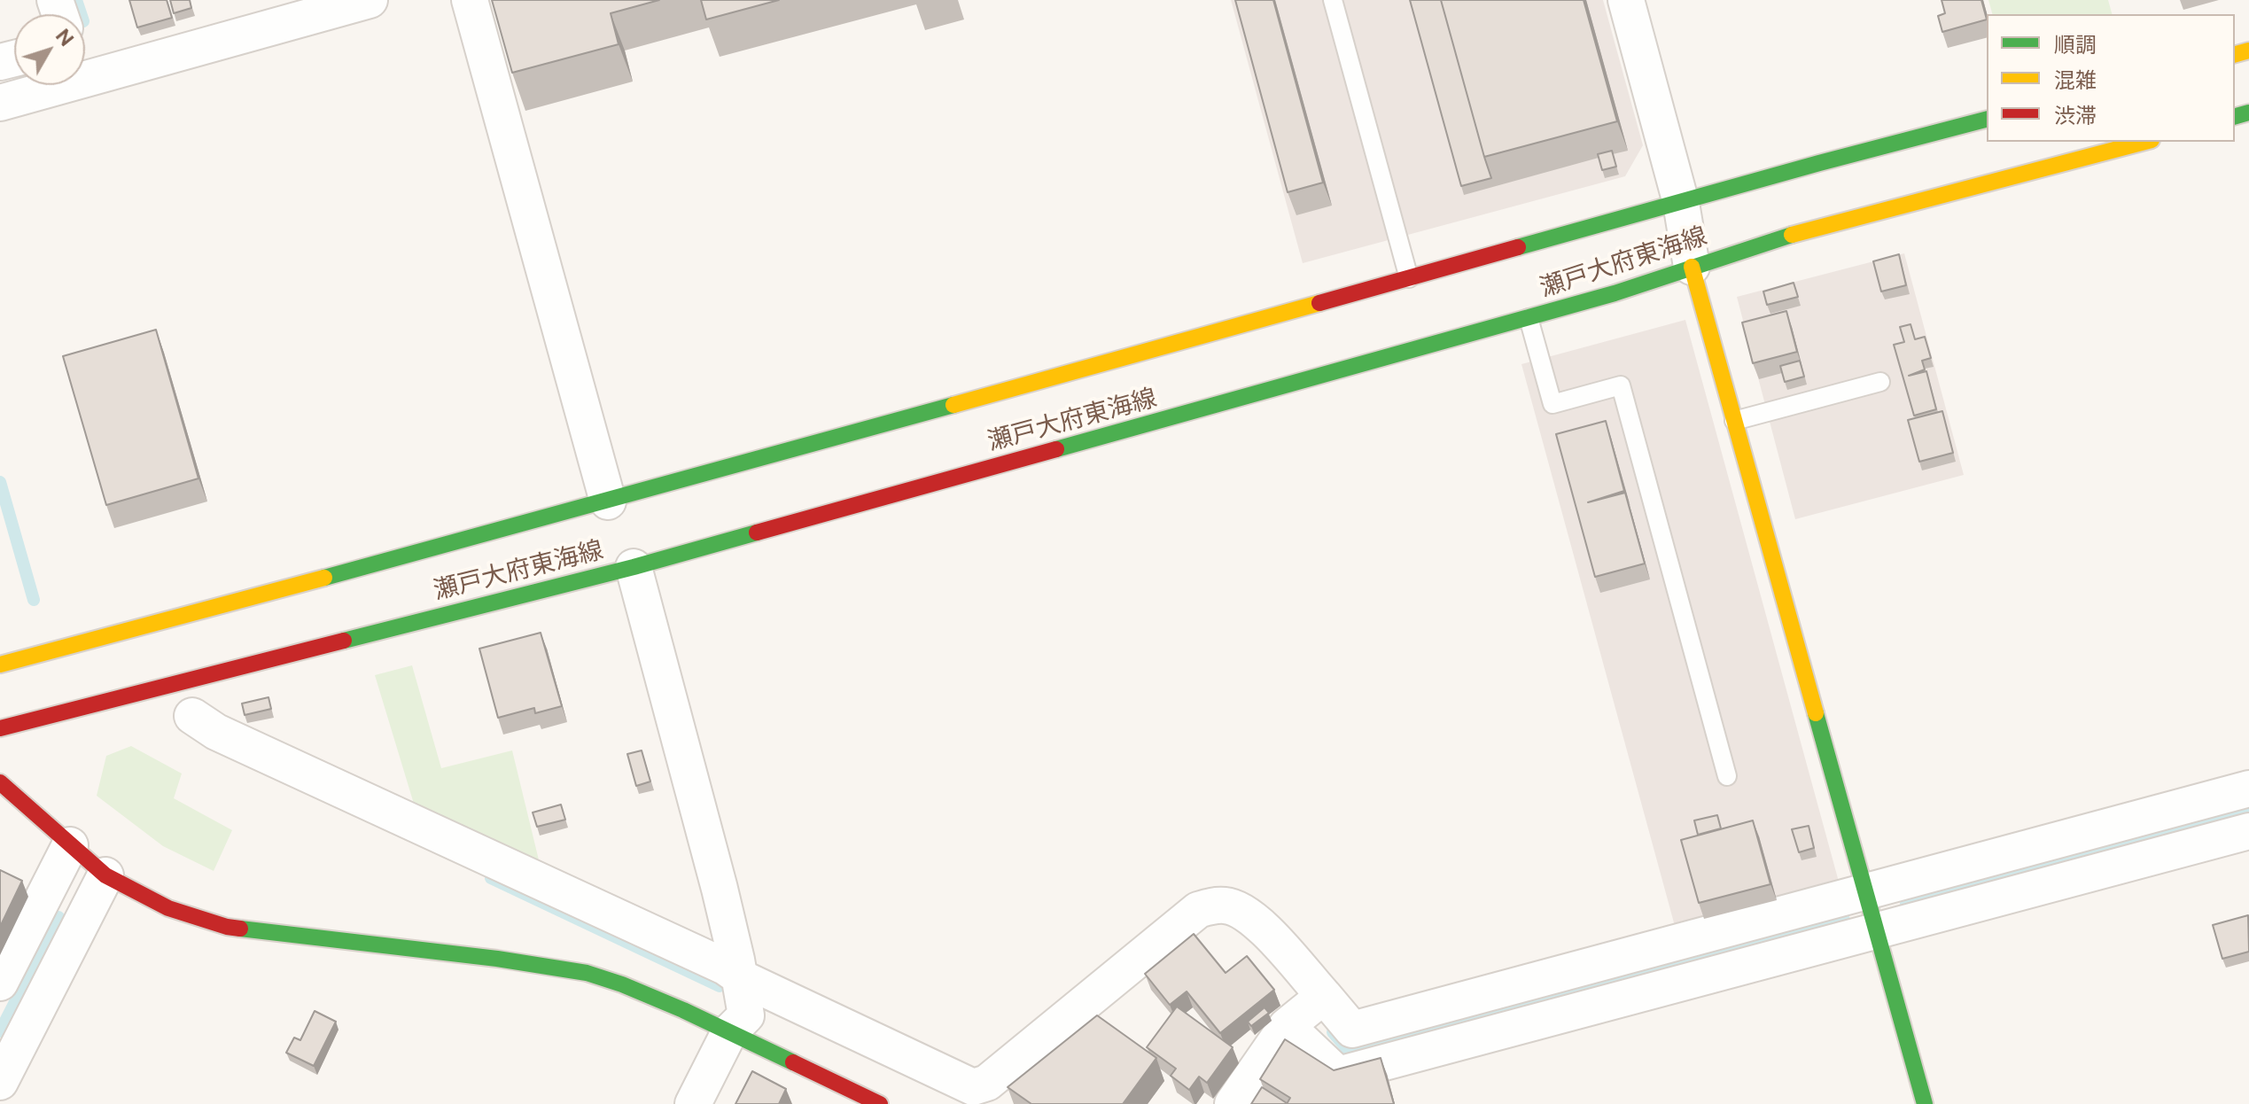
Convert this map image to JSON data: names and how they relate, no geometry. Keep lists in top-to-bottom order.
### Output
{
  "streets": {
    "main road": ["瀬戸大府東海線"]
  },
  "legend": ["順調", "混雑", "渋滞"],
  "north": "top right"
}
